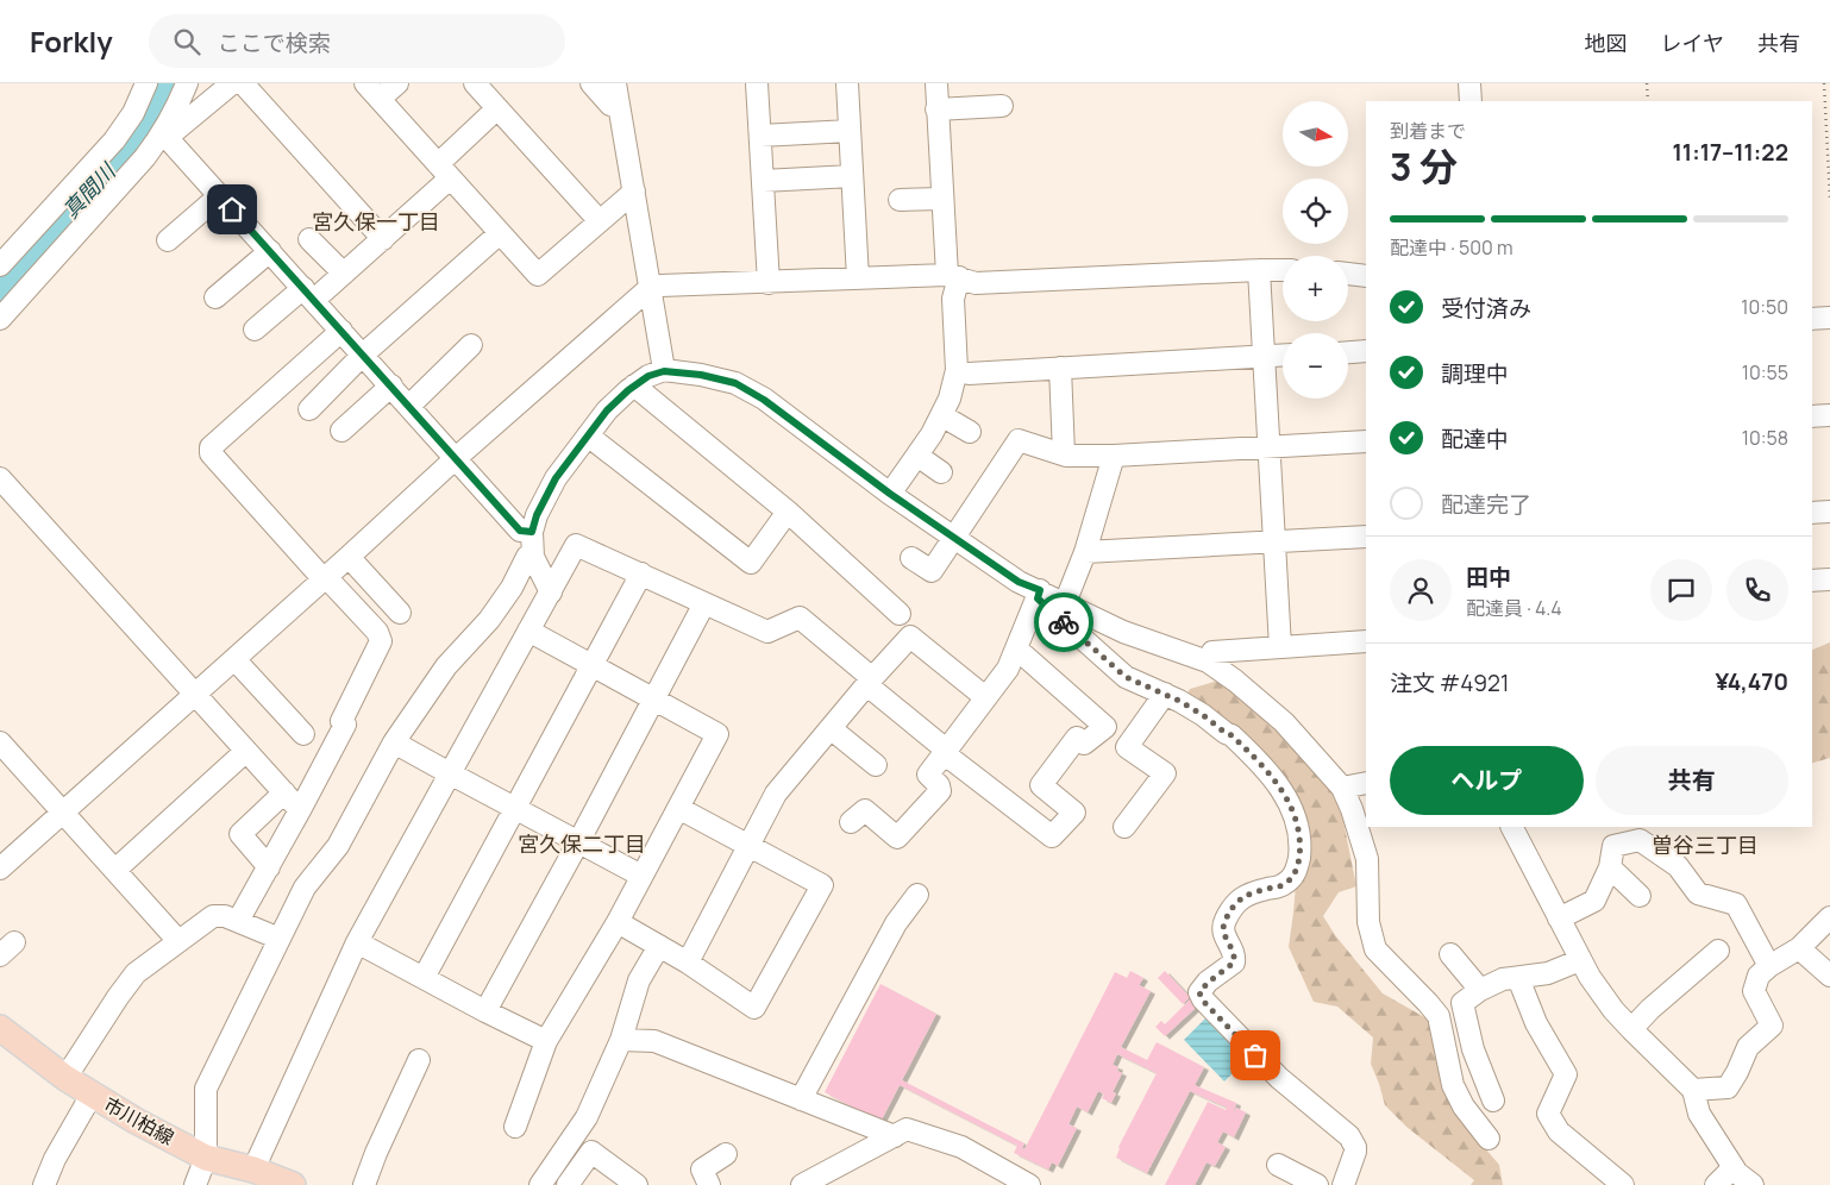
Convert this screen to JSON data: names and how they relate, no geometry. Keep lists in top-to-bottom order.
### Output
{
  "streets": {
    "main road": ["市川柏線"]
  },
  "districts": ["宮久保一丁目", "宮久保二丁目", "曽谷三丁目"],
  "water": ["真間川"],
  "north": "right",
  "page": {
    "header": "Forkly",
    "search": "ここで検索",
    "nav": ["地図", "レイヤ", "共有"],
    "map_buttons": ["+", "−"],
    "heading": ["3 分", "到着まで", "11:17–11:22"],
    "panel": [
      "田中",
      "配達員 · 4.4",
      "注文 #4921",
      "¥4,470"
    ],
    "bar": "配達中 · 500 m",
    "list": [
      ["受付済み", "10:50"],
      ["調理中", "10:55"],
      ["配達中", "10:58"],
      "配達完了"
    ],
    "buttons": ["ヘルプ", "共有"]
  }
}
